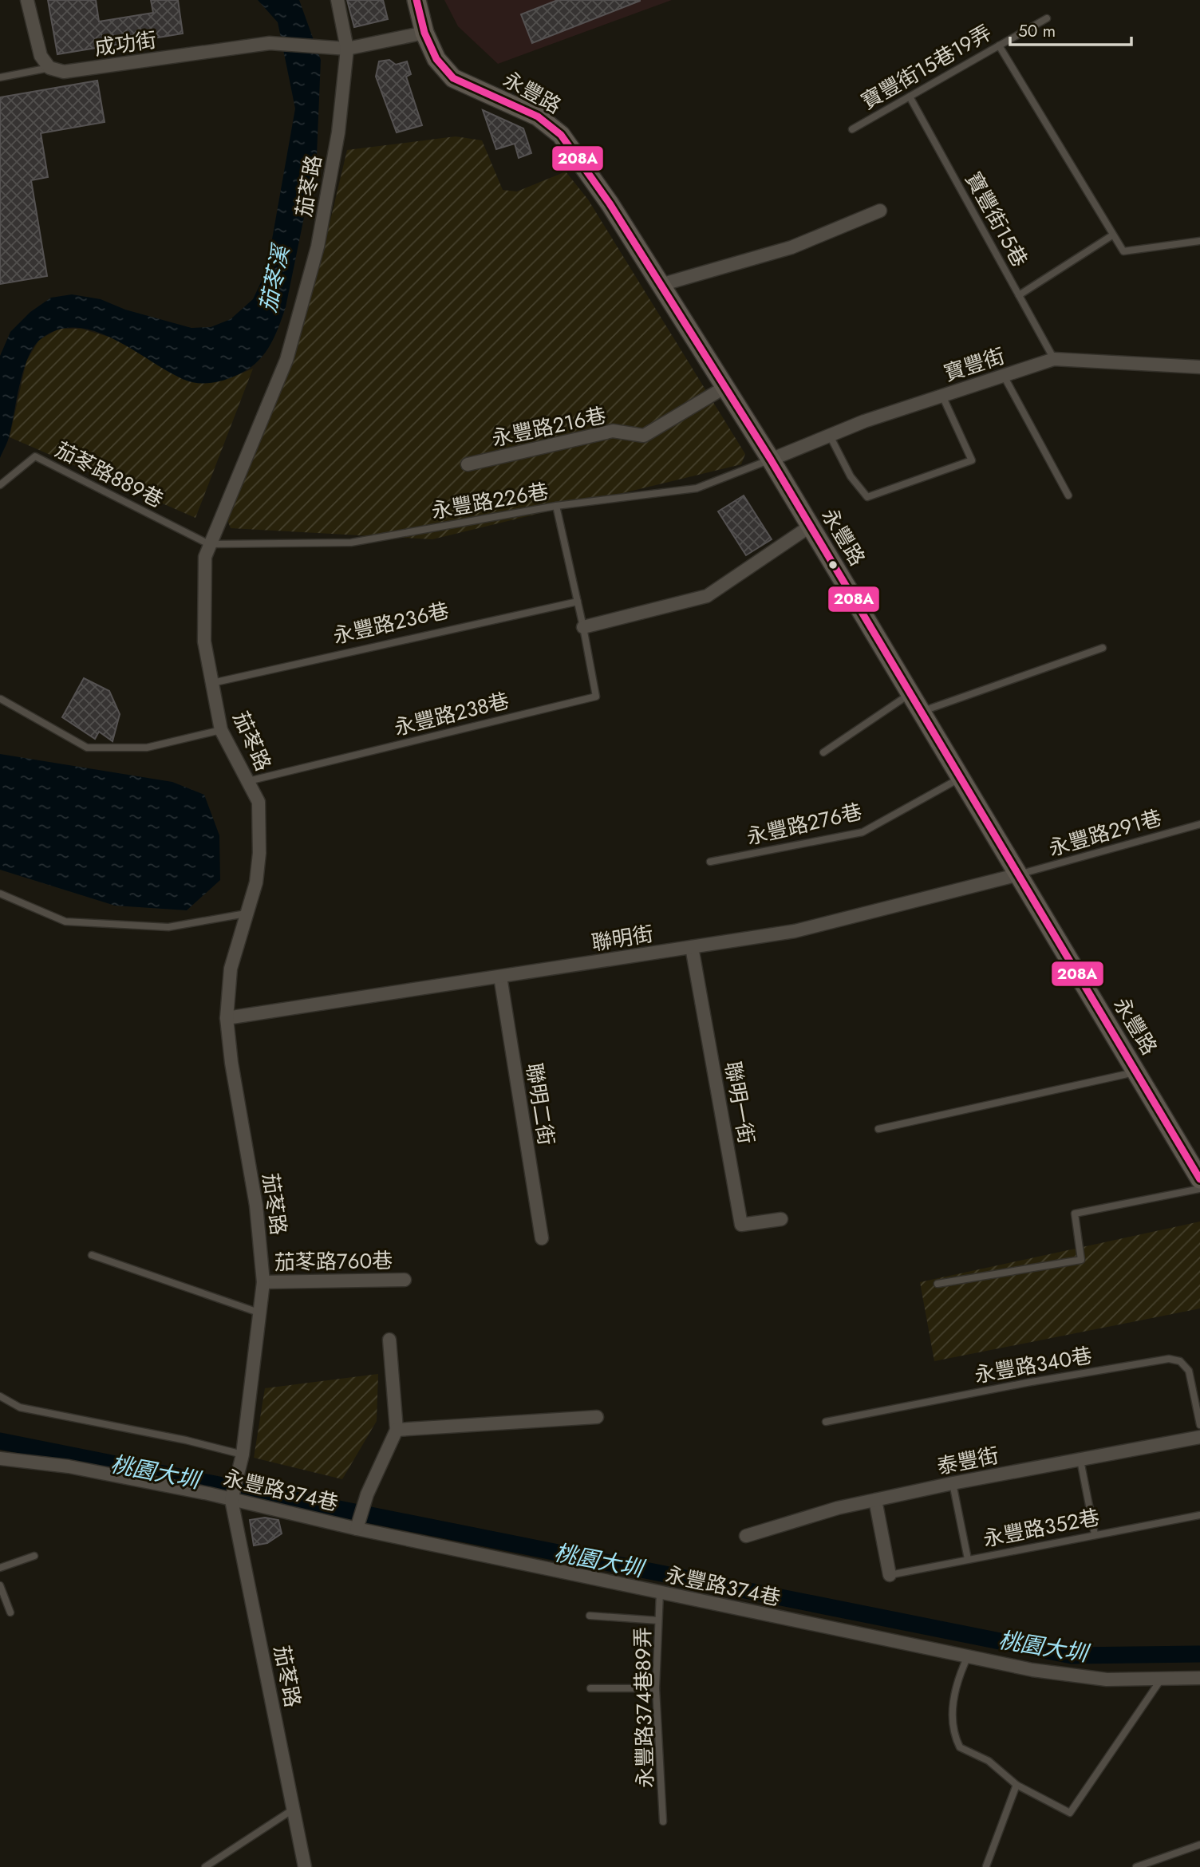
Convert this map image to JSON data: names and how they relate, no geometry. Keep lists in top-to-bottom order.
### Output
{
  "streets": {
    "street": [
      "成功街",
      "永豐路",
      "茄苳路",
      "寶豐街",
      "永豐路216巷",
      "聯明街",
      "聯明一街",
      "聯明二街",
      "茄苳路760巷",
      "泰豐街",
      "永豐路374巷"
    ],
    "lane": [
      "寶豐街15巷19弄",
      "寶豐街15巷",
      "茄苳路889巷",
      "永豐路226巷",
      "永豐路236巷",
      "永豐路238巷",
      "永豐路276巷",
      "永豐路291巷",
      "永豐路340巷",
      "永豐路352巷",
      "永豐路374巷89弄"
    ]
  },
  "crossings": [
    ["成功街", "茄苳路"],
    ["寶豐街15巷19弄", "寶豐街15巷"],
    ["永豐路", "寶豐街"],
    ["永豐路", "永豐路216巷"],
    ["永豐路", "永豐路226巷"],
    ["永豐路", "永豐路276巷"],
    ["永豐路", "永豐路291巷"],
    ["永豐路", "聯明街"],
    ["茄苳路", "茄苳路889巷"],
    ["茄苳路", "永豐路226巷"],
    ["茄苳路", "永豐路236巷"],
    ["茄苳路", "永豐路238巷"],
    ["茄苳路", "聯明街"],
    ["茄苳路", "茄苳路760巷"],
    ["茄苳路", "永豐路374巷"],
    ["寶豐街15巷", "寶豐街"],
    ["寶豐街", "永豐路226巷"],
    ["茄苳路889巷", "永豐路226巷"],
    ["永豐路291巷", "聯明街"],
    ["聯明街", "聯明一街"],
    ["聯明街", "聯明二街"],
    ["永豐路374巷", "永豐路374巷89弄"]
  ],
  "water": ["茄苳溪", "桃園大圳"],
  "lines": ["transit line 208A"],
  "scale_bar": "50 m"
}
